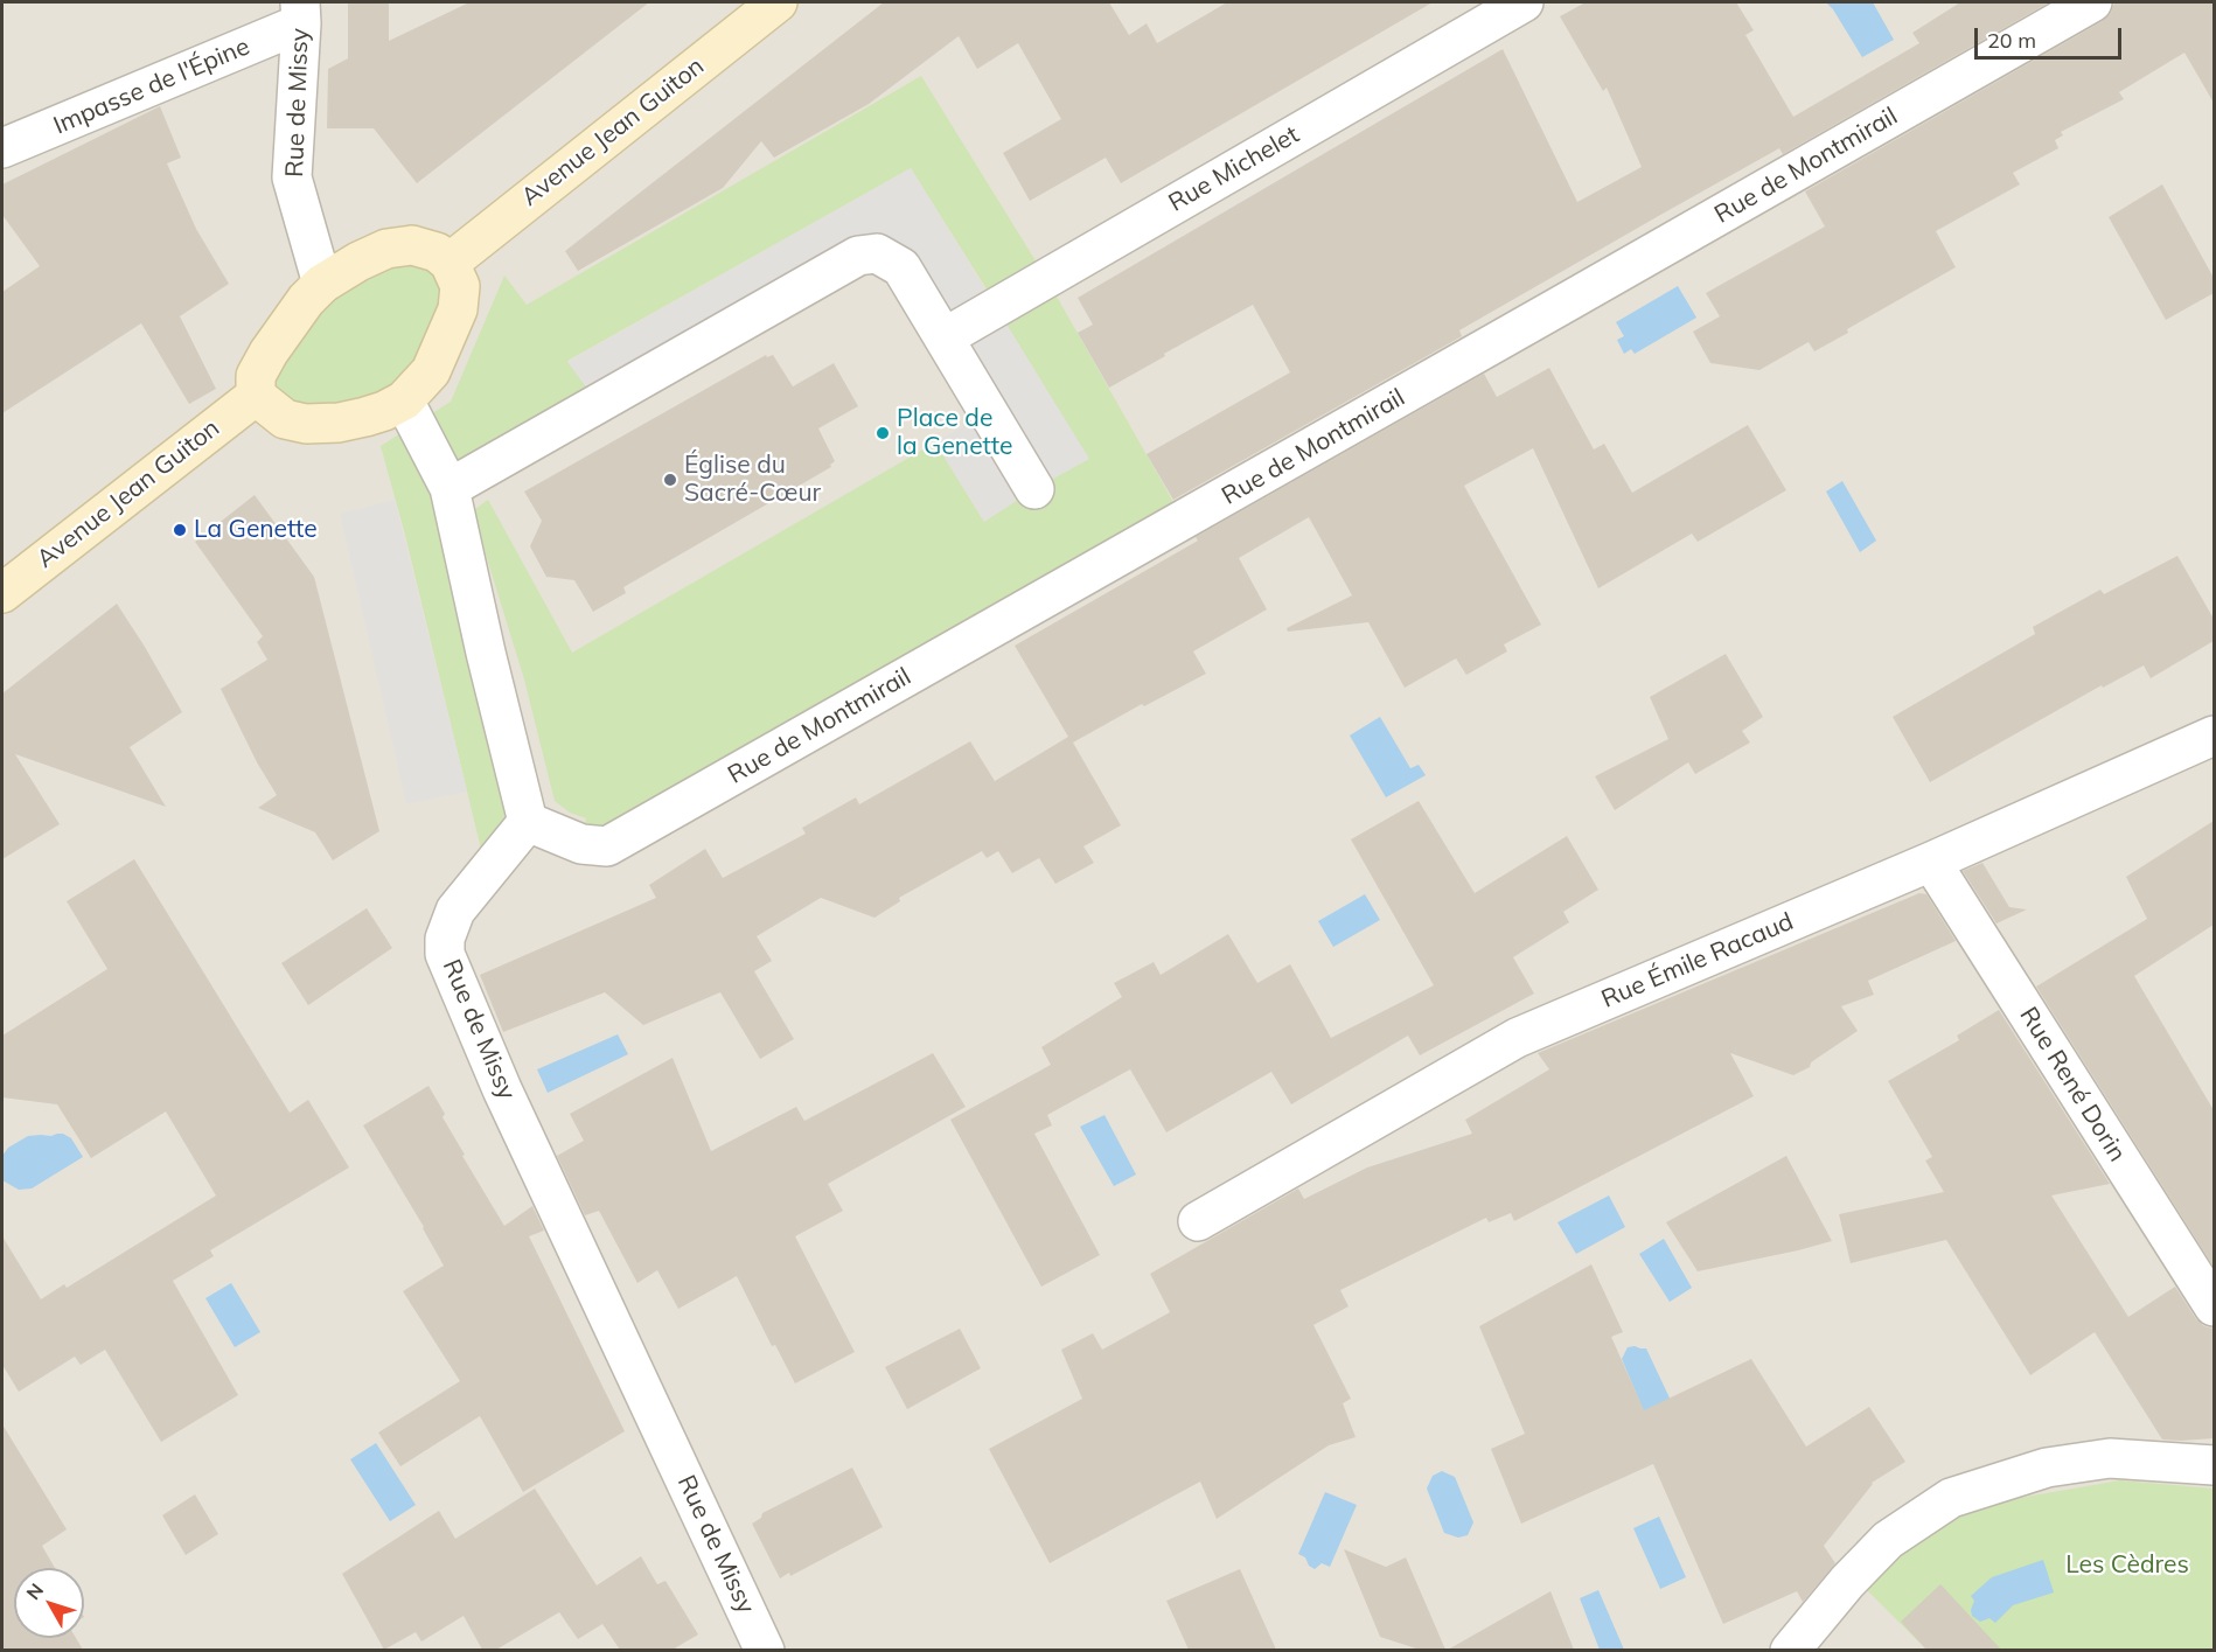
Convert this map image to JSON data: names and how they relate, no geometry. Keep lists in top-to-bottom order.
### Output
{
  "streets": {
    "main road": ["Avenue Jean Guiton"],
    "street": [
      "Impasse de l'Épine",
      "Rue de Missy",
      "Rue de Montmirail",
      "Rue Michelet",
      "Rue Émile Racaud",
      "Rue René Dorin"
    ]
  },
  "crossings": [
    ["Impasse de l'Épine", "Rue de Missy"],
    ["Rue de Missy", "Avenue Jean Guiton"],
    ["Rue de Missy", "Rue de Montmirail"],
    ["Rue Émile Racaud", "Rue René Dorin"]
  ],
  "parks": ["Les Cèdres"],
  "places": ["Place de la Genette", "Église du Sacré-Cœur", "La Genette"],
  "scale_bar": "20 m",
  "north": "top left"
}
